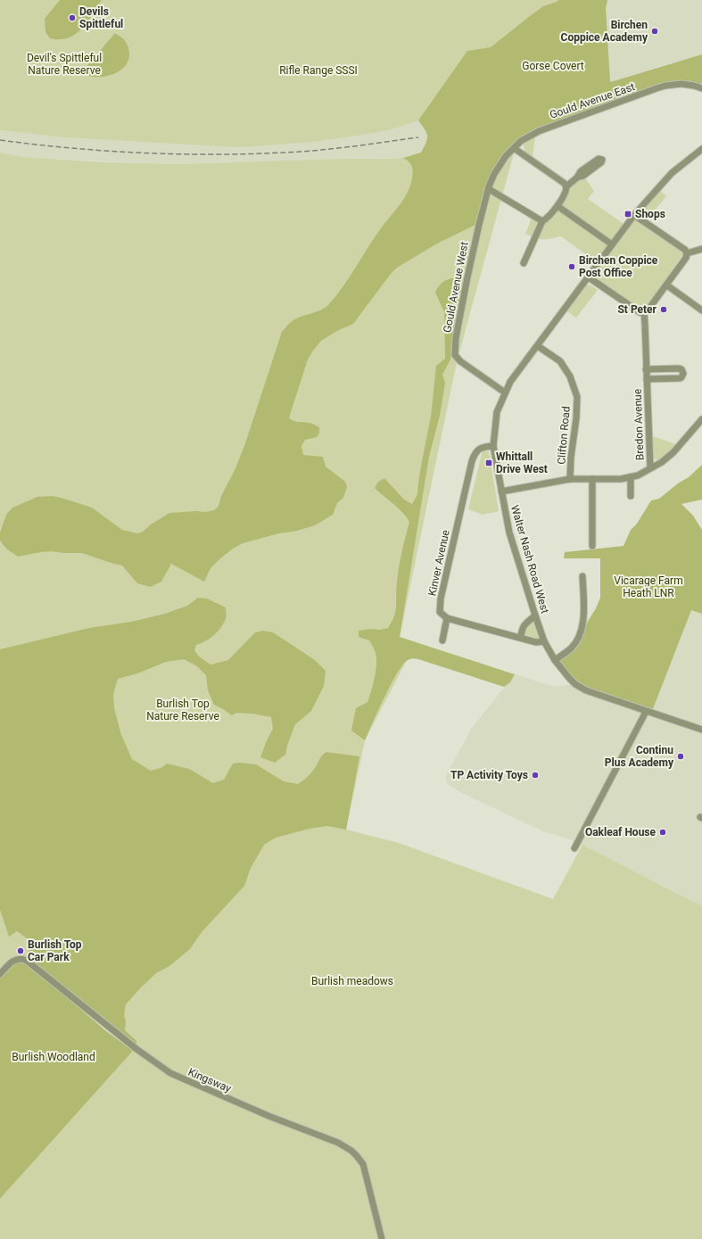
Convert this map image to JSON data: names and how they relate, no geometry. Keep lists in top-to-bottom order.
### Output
{
  "streets": {
    "street": [
      "Gould Avenue East",
      "Gould Avenue West",
      "Bredon Avenue",
      "Clifton Road",
      "Walter Nash Road West",
      "Kinver Avenue",
      "Kingsway"
    ]
  },
  "crossings": [
    ["Gould Avenue East", "Gould Avenue West"],
    ["Gould Avenue West", "Walter Nash Road West"],
    ["Clifton Road", "Walter Nash Road West"],
    ["Walter Nash Road West", "Kinver Avenue"]
  ],
  "parks": [
    "Devil's Spittleful Nature Reserve",
    "Gorse Covert",
    "Rifle Range SSSI",
    "Vicarage Farm Heath LNR",
    "Burlish Top Nature Reserve",
    "Burlish meadows",
    "Burlish Woodland"
  ],
  "places": {
    "other": [
      "Devils Spittleful",
      "Birchen Coppice Academy",
      "Birchen Coppice Post Office",
      "St Peter",
      "Continu Plus Academy",
      "TP Activity Toys",
      "Oakleaf House",
      "Burlish Top Car Park"
    ],
    "transit": ["Shops", "Whittall Drive West"]
  }
}
